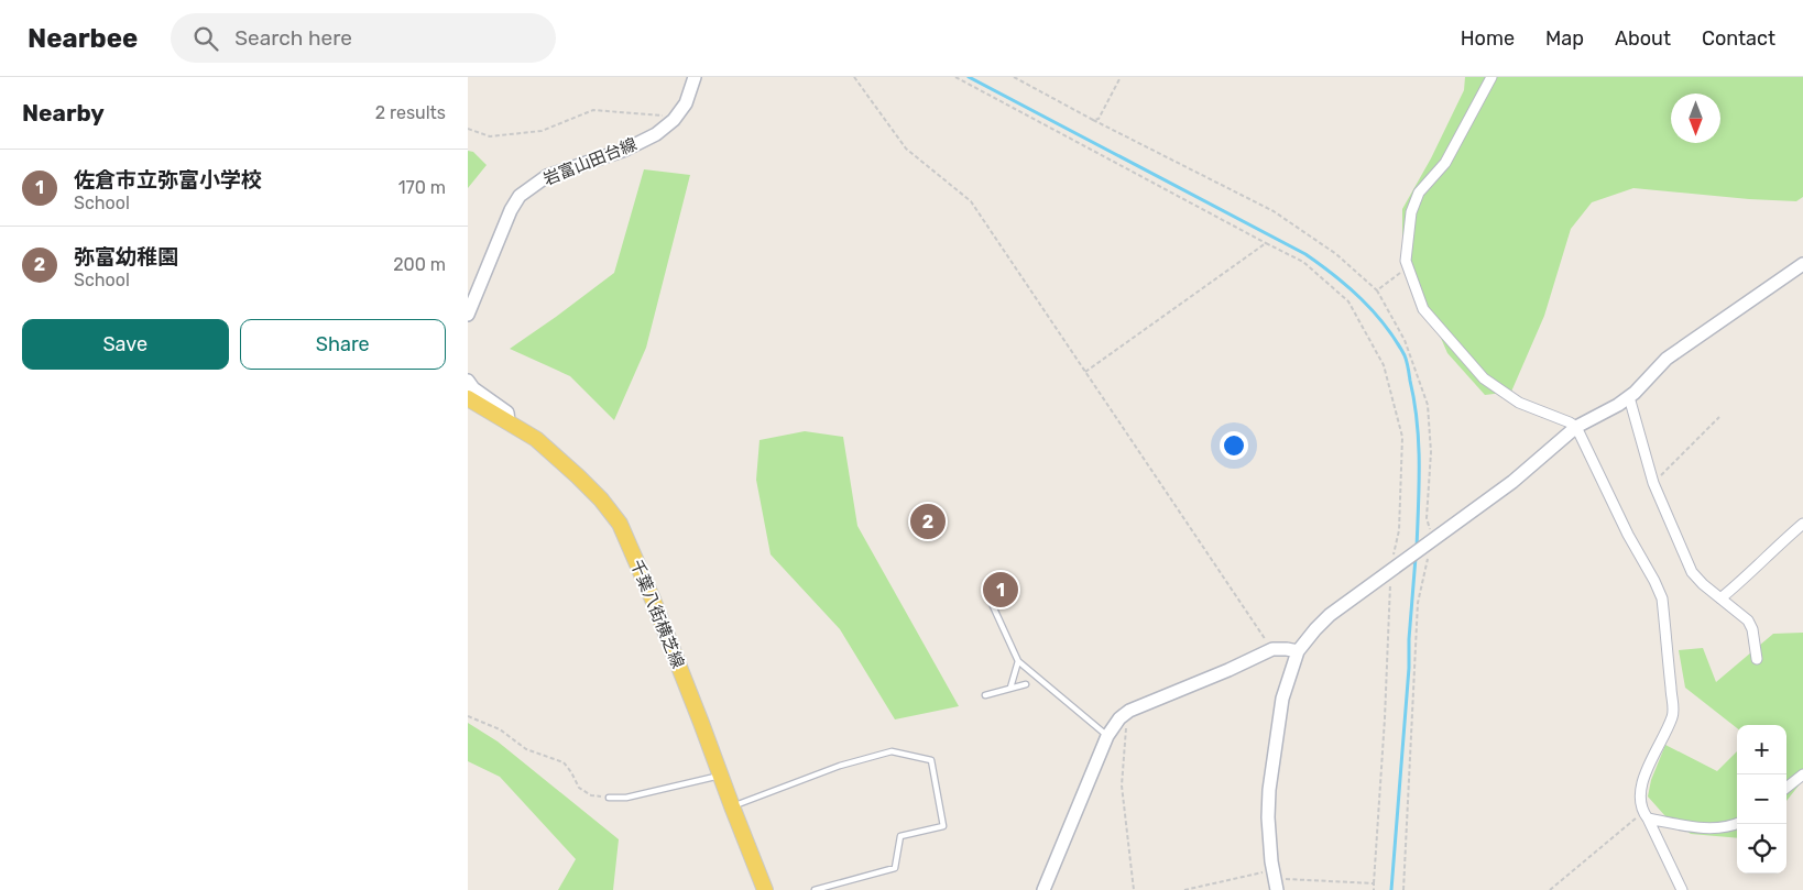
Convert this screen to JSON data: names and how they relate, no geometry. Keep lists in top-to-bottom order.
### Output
{
  "streets": {
    "main road": ["千葉八街横芝線"],
    "street": ["岩富山田台線"]
  },
  "north": "bottom",
  "page": {
    "header": "Nearbee",
    "search": "Search here",
    "nav": [
      "Home",
      "Map",
      "About",
      "Contact"
    ],
    "heading": ["Nearby", "2 results"],
    "list": [
      {
        "mark": "1",
        "name": "佐倉市立弥富小学校",
        "note": "School",
        "value": "170 m"
      },
      {
        "mark": "2",
        "name": "弥富幼稚園",
        "note": "School",
        "value": "200 m"
      }
    ],
    "buttons": ["Save", "Share"],
    "pins": ["2", "1"],
    "map_buttons": ["+", "−"]
  }
}
